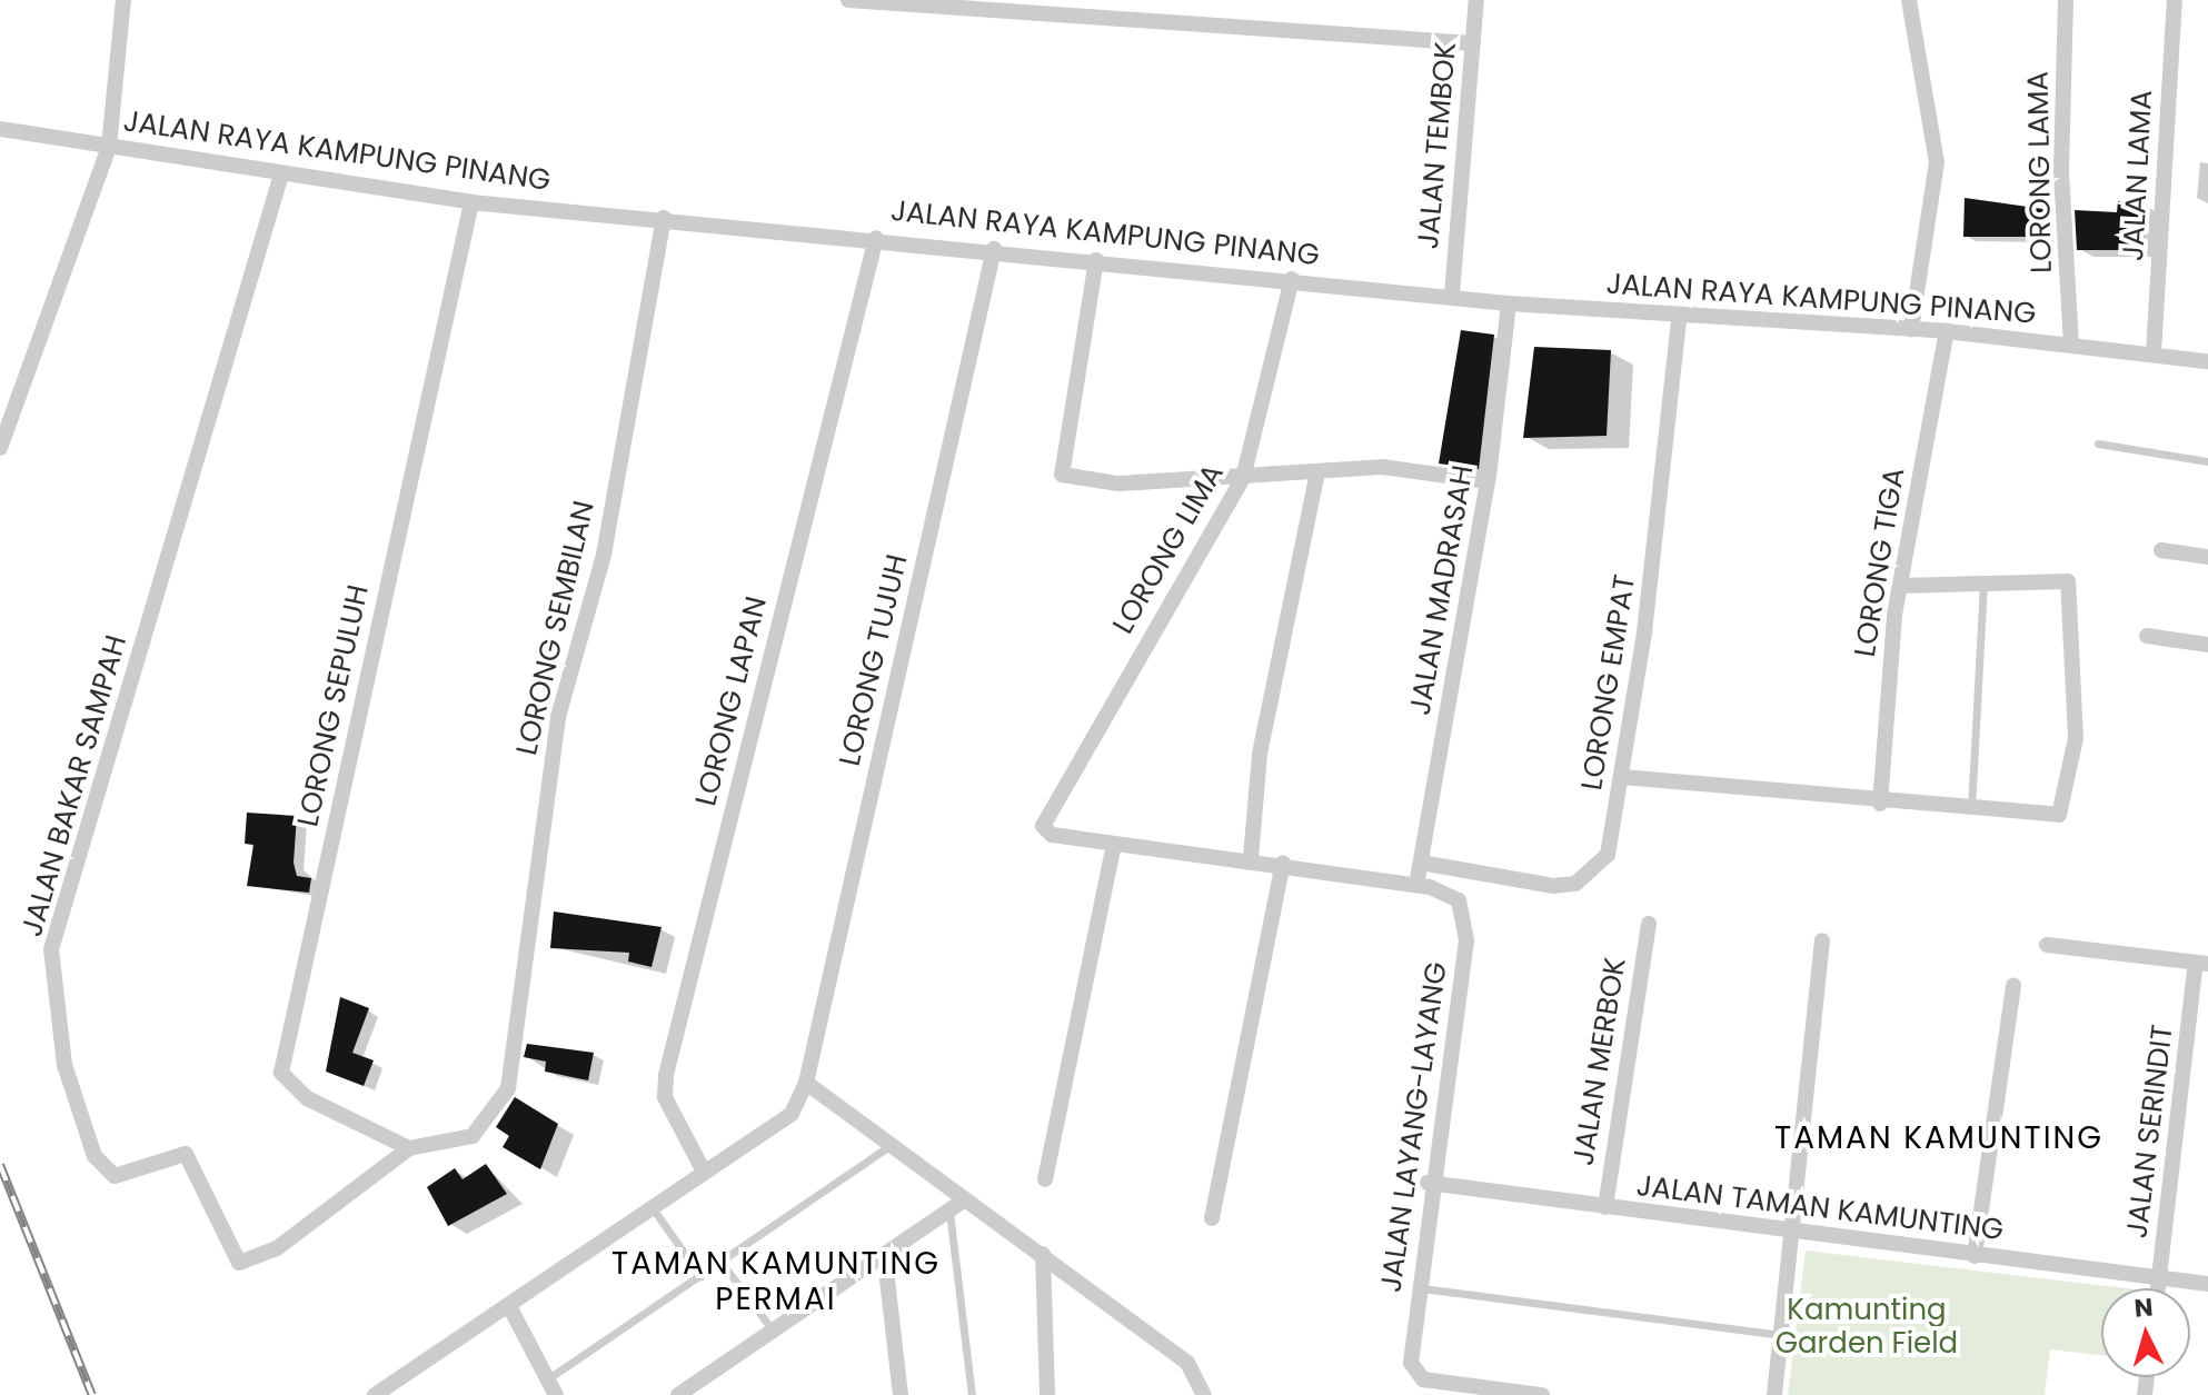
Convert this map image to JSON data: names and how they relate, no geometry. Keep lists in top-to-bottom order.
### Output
{
  "streets": {
    "street": [
      "JALAN TEMBOK",
      "JALAN RAYA KAMPUNG PINANG",
      "LORONG LAMA",
      "JALAN LAMA",
      "LORONG LIMA",
      "LORONG TIGA",
      "JALAN MADRASAH",
      "LORONG SEMBILAN",
      "LORONG TUJUH",
      "LORONG EMPAT",
      "LORONG LAPAN",
      "LORONG SEPULUH",
      "JALAN BAKAR SAMPAH",
      "JALAN MERBOK",
      "JALAN LAYANG-LAYANG",
      "JALAN SERINDIT",
      "JALAN TAMAN KAMUNTING"
    ]
  },
  "crossings": [
    ["JALAN TEMBOK", "JALAN RAYA KAMPUNG PINANG"],
    ["JALAN RAYA KAMPUNG PINANG", "LORONG LAMA"],
    ["JALAN RAYA KAMPUNG PINANG", "JALAN LAMA"],
    ["JALAN RAYA KAMPUNG PINANG", "LORONG LIMA"],
    ["JALAN RAYA KAMPUNG PINANG", "LORONG TIGA"],
    ["JALAN RAYA KAMPUNG PINANG", "JALAN MADRASAH"],
    ["JALAN RAYA KAMPUNG PINANG", "LORONG SEMBILAN"],
    ["JALAN RAYA KAMPUNG PINANG", "LORONG TUJUH"],
    ["JALAN RAYA KAMPUNG PINANG", "LORONG EMPAT"],
    ["JALAN RAYA KAMPUNG PINANG", "LORONG LAPAN"],
    ["JALAN RAYA KAMPUNG PINANG", "LORONG SEPULUH"],
    ["JALAN RAYA KAMPUNG PINANG", "JALAN BAKAR SAMPAH"],
    ["JALAN MADRASAH", "LORONG EMPAT"],
    ["JALAN MADRASAH", "JALAN LAYANG-LAYANG"],
    ["LORONG SEMBILAN", "LORONG SEPULUH"],
    ["LORONG SEMBILAN", "JALAN BAKAR SAMPAH"],
    ["LORONG SEPULUH", "JALAN BAKAR SAMPAH"],
    ["JALAN MERBOK", "JALAN TAMAN KAMUNTING"],
    ["JALAN LAYANG-LAYANG", "JALAN TAMAN KAMUNTING"],
    ["JALAN SERINDIT", "JALAN TAMAN KAMUNTING"]
  ],
  "districts": ["TAMAN KAMUNTING", "TAMAN KAMUNTING PERMAI"],
  "parks": ["Kamunting Garden Field"],
  "north": "top"
}
